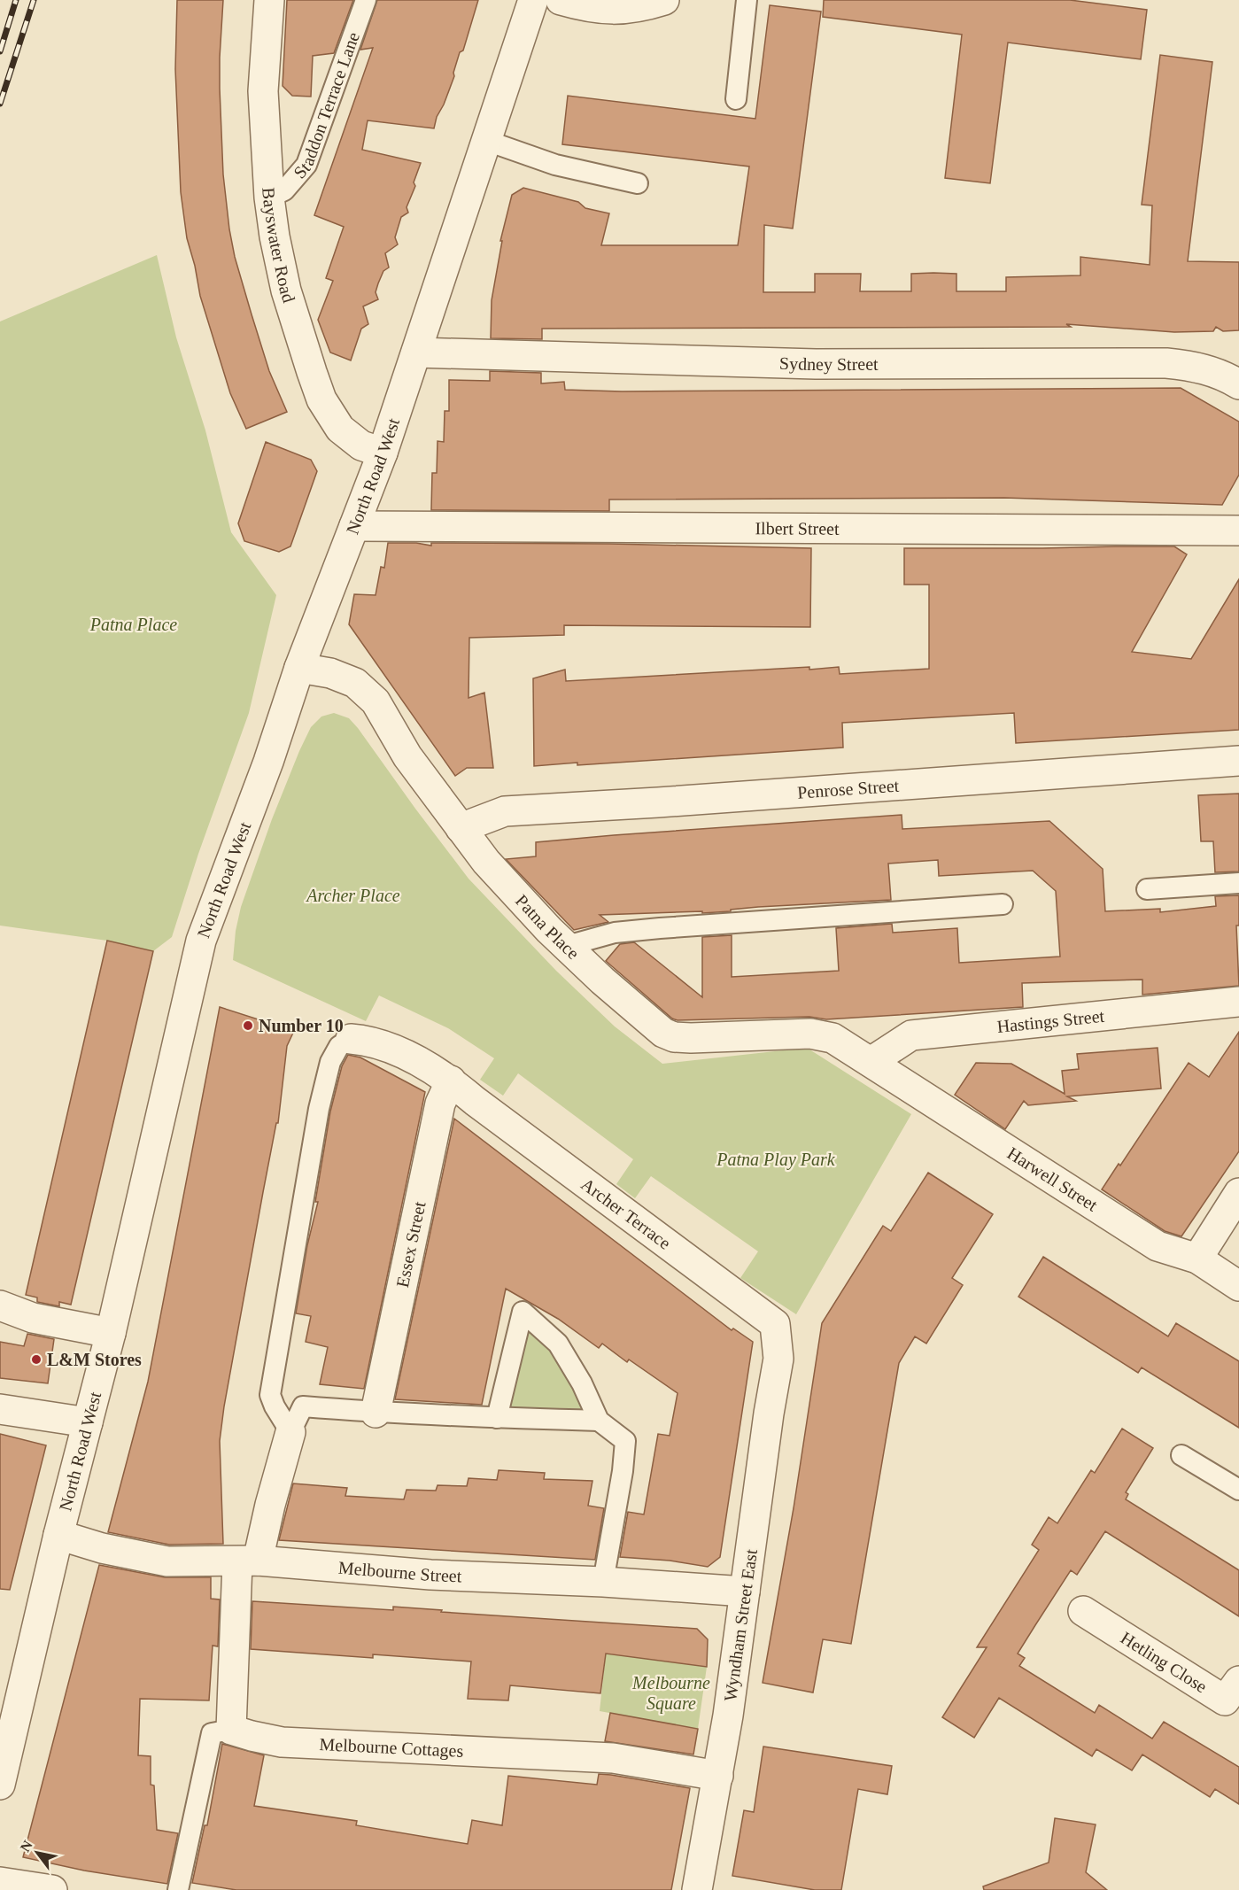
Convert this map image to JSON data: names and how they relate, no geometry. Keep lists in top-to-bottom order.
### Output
{
  "streets": {
    "street": [
      "Bayswater Road",
      "Sydney Street",
      "North Road West",
      "Ilbert Street",
      "Penrose Street",
      "Patna Place",
      "Hastings Street",
      "Harwell Street",
      "Archer Terrace",
      "Essex Street",
      "Melbourne Street",
      "Wyndham Street East",
      "Hetling Close",
      "Melbourne Cottages"
    ],
    "lane": ["Staddon Terrace Lane"]
  },
  "crossings": [
    ["Staddon Terrace Lane", "Bayswater Road"],
    ["Bayswater Road", "North Road West"],
    ["Sydney Street", "North Road West"],
    ["North Road West", "Ilbert Street"],
    ["North Road West", "Patna Place"],
    ["North Road West", "Melbourne Street"],
    ["Penrose Street", "Patna Place"],
    ["Patna Place", "Hastings Street"],
    ["Patna Place", "Harwell Street"],
    ["Hastings Street", "Harwell Street"],
    ["Archer Terrace", "Essex Street"],
    ["Archer Terrace", "Wyndham Street East"],
    ["Melbourne Street", "Wyndham Street East"],
    ["Wyndham Street East", "Melbourne Cottages"]
  ],
  "parks": [
    "Patna Place",
    "Archer Place",
    "Patna Play Park",
    "Melbourne Square"
  ],
  "places": ["Number 10", "L&M Stores"],
  "north": "top left"
}
